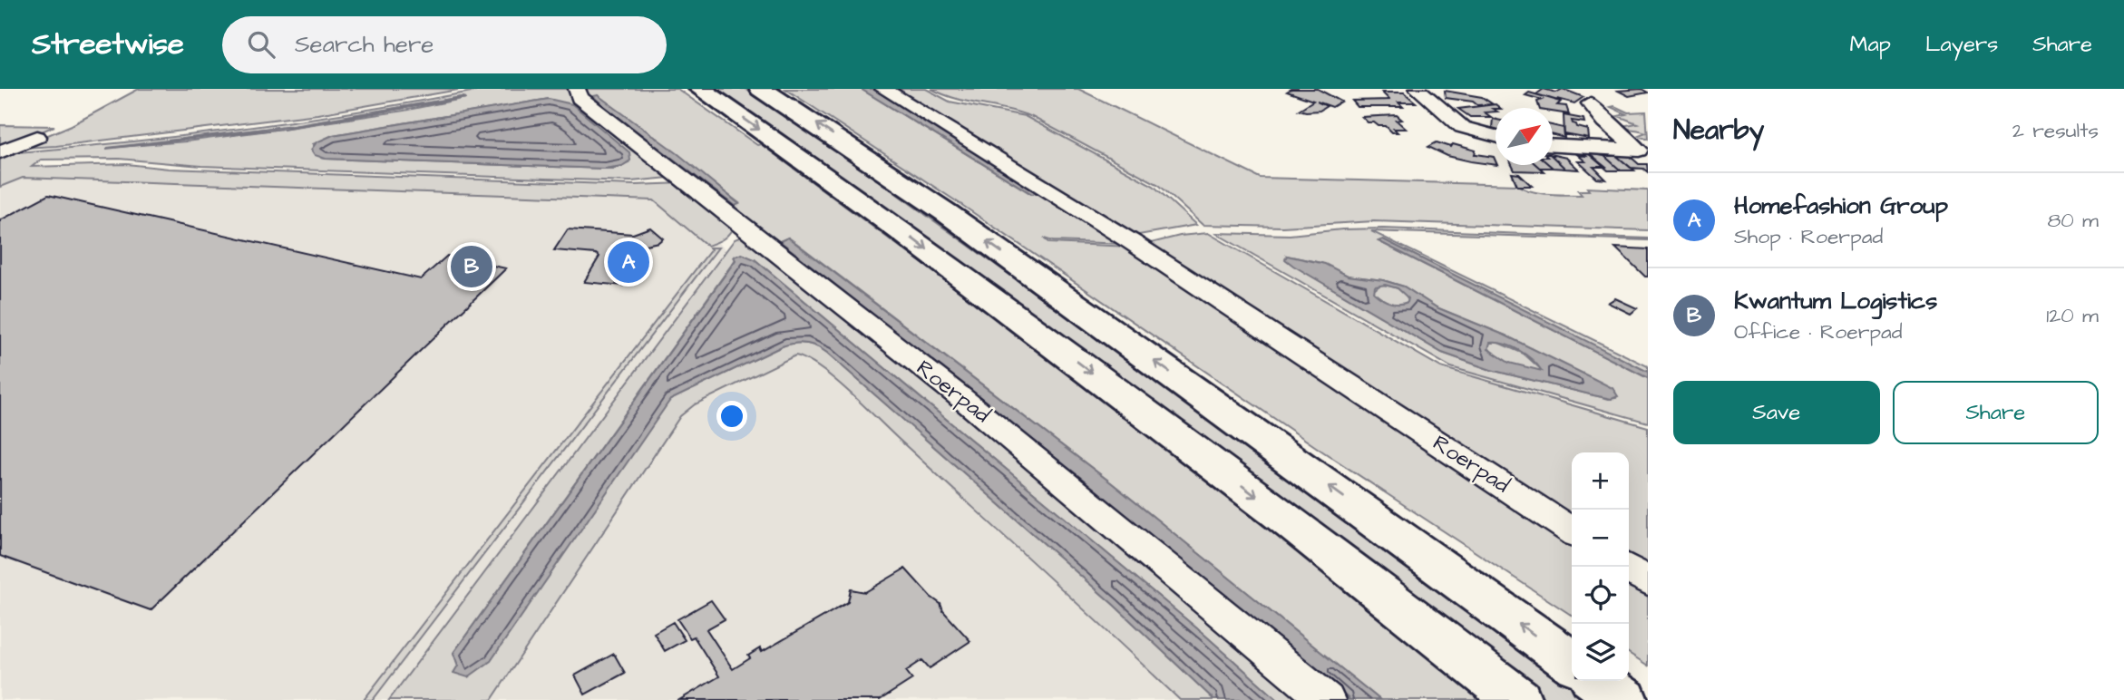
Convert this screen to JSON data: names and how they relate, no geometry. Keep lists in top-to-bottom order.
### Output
{
  "streets": {
    "street": ["Roerpad"]
  },
  "north": "top right",
  "page": {
    "header": "Streetwise",
    "search": "Search here",
    "nav": ["Map", "Layers", "Share"],
    "heading": ["Nearby", "2 results"],
    "list": [
      {
        "mark": "A",
        "name": "Homefashion Group",
        "note": "Shop · Roerpad",
        "value": "80 m"
      },
      {
        "mark": "B",
        "name": "Kwantum Logistics",
        "note": "Office · Roerpad",
        "value": "120 m"
      }
    ],
    "pins": ["A", "B"],
    "buttons": ["Save", "Share"],
    "map_buttons": ["+", "−"]
  }
}
